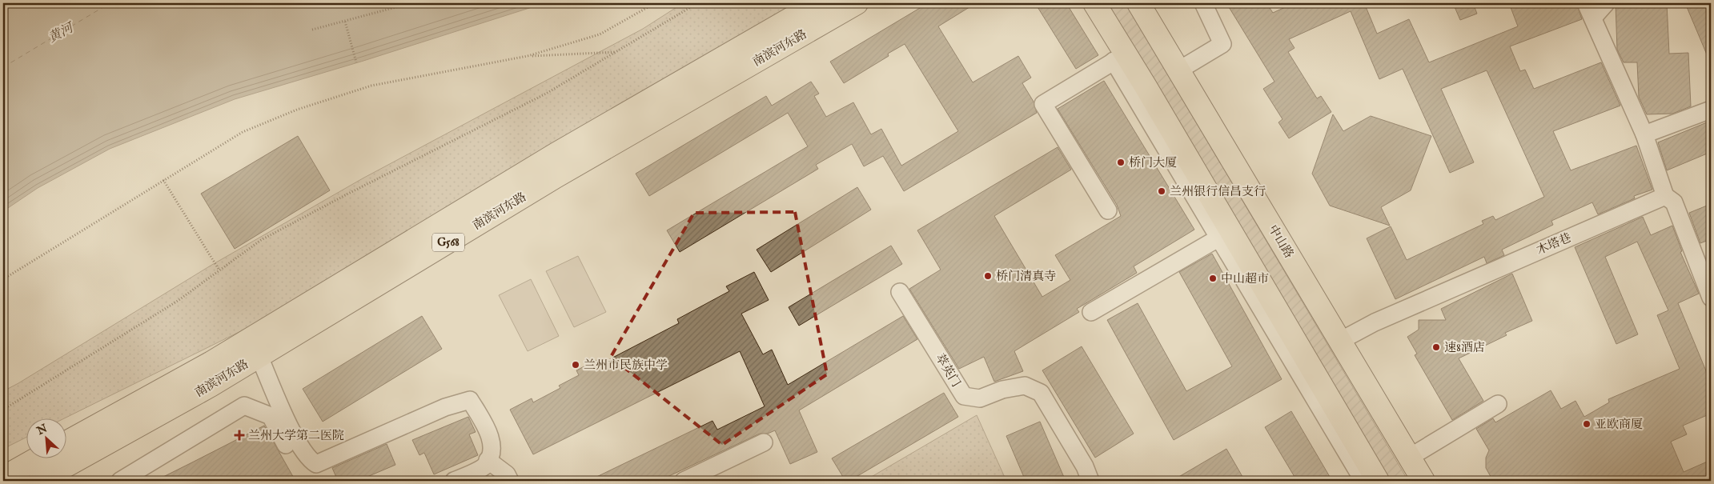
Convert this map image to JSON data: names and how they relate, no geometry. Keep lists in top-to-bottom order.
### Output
{
  "streets": {
    "main road": ["南滨河东路", "中山路", "G568"],
    "street": ["木塔巷", "萃英门"]
  },
  "crossings": [
    ["中山路", "木塔巷"]
  ],
  "water": ["黄河"],
  "places": {
    "other": [
      "桥门大厦",
      "兰州银行信昌支行",
      "桥门清真寺",
      "中山超市",
      "速8酒店",
      "兰州市民族中学",
      "亚欧商厦"
    ],
    "health": ["兰州大学第二医院"]
  },
  "north": "top left"
}
